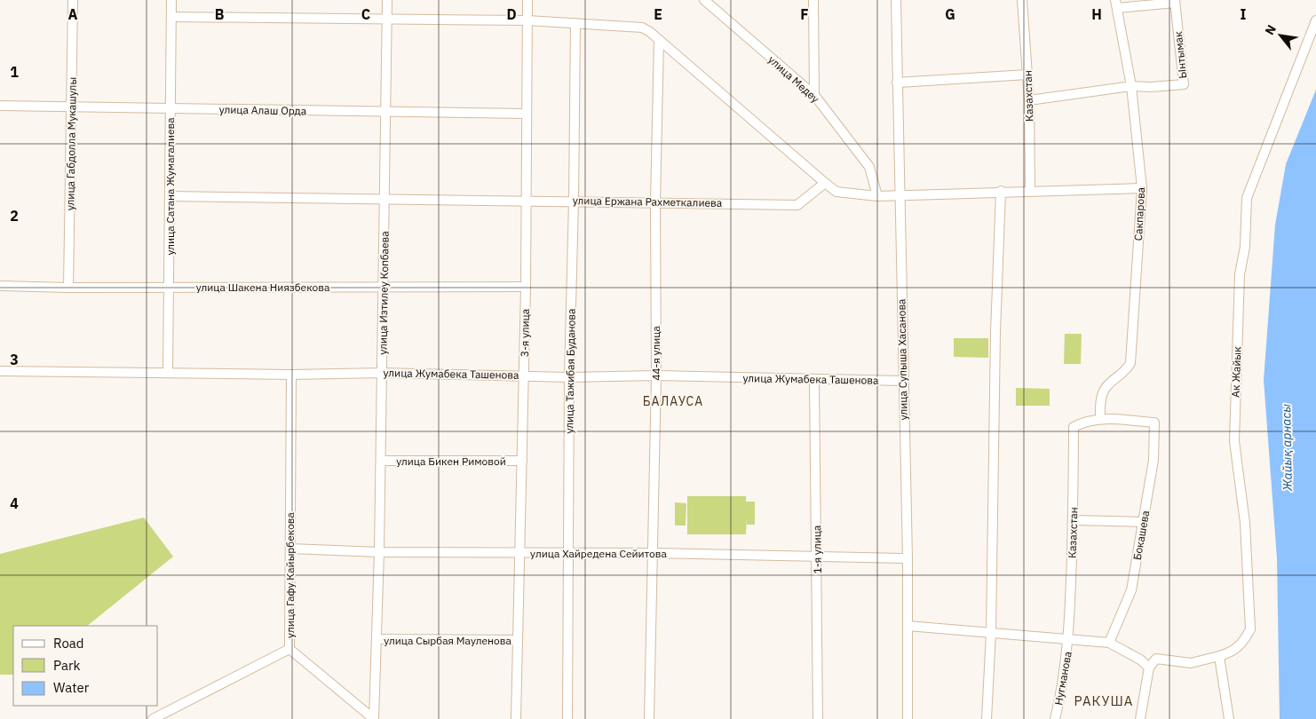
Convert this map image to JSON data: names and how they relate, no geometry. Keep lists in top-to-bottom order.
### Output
{
  "streets": {
    "street": [
      "Ынтымак",
      "улица Медеу",
      "Казахстан",
      "улица Алаш Орда",
      "улица Габдолла Мукашулы",
      "улица Сатана Жумагалиева",
      "улица Ержана Рахметкалиева",
      "Сакпарова",
      "улица Шакена Ниязбекова",
      "улица Изтилеу Копбаева",
      "3-я улица",
      "44-я улица",
      "улица Супыша Хасанова",
      "улица Тажибая Буданова",
      "Ак Жайык",
      "улица Жумабека Ташенова",
      "улица Бикен Римовой",
      "Бокашева",
      "1-я улица",
      "улица Хайредена Сейитова",
      "улица Гафу Кайырбекова",
      "улица Сырбая Мауленова",
      "Нугманова"
    ]
  },
  "crossings": [
    ["Ынтымак", "Сакпарова"],
    ["Казахстан", "Сакпарова"],
    ["Казахстан", "Бокашева"],
    ["Казахстан", "Нугманова"],
    ["улица Алаш Орда", "улица Габдолла Мукашулы"],
    ["улица Алаш Орда", "улица Сатана Жумагалиева"],
    ["улица Алаш Орда", "улица Изтилеу Копбаева"],
    ["улица Алаш Орда", "3-я улица"],
    ["улица Габдолла Мукашулы", "улица Шакена Ниязбекова"],
    ["улица Сатана Жумагалиева", "улица Ержана Рахметкалиева"],
    ["улица Сатана Жумагалиева", "улица Шакена Ниязбекова"],
    ["улица Сатана Жумагалиева", "улица Жумабека Ташенова"],
    ["улица Ержана Рахметкалиева", "улица Изтилеу Копбаева"],
    ["улица Ержана Рахметкалиева", "3-я улица"],
    ["улица Ержана Рахметкалиева", "44-я улица"],
    ["улица Ержана Рахметкалиева", "улица Тажибая Буданова"],
    ["Сакпарова", "Бокашева"],
    ["улица Шакена Ниязбекова", "улица Изтилеу Копбаева"],
    ["улица Шакена Ниязбекова", "3-я улица"],
    ["улица Изтилеу Копбаева", "улица Жумабека Ташенова"],
    ["улица Изтилеу Копбаева", "улица Бикен Римовой"],
    ["улица Изтилеу Копбаева", "улица Хайредена Сейитова"],
    ["улица Изтилеу Копбаева", "улица Сырбая Мауленова"],
    ["3-я улица", "улица Жумабека Ташенова"],
    ["3-я улица", "улица Бикен Римовой"],
    ["3-я улица", "улица Хайредена Сейитова"],
    ["3-я улица", "улица Сырбая Мауленова"],
    ["44-я улица", "улица Жумабека Ташенова"],
    ["44-я улица", "улица Хайредена Сейитова"],
    ["улица Супыша Хасанова", "улица Жумабека Ташенова"],
    ["улица Супыша Хасанова", "улица Хайредена Сейитова"],
    ["улица Тажибая Буданова", "улица Жумабека Ташенова"],
    ["улица Тажибая Буданова", "улица Хайредена Сейитова"],
    ["улица Жумабека Ташенова", "1-я улица"],
    ["улица Жумабека Ташенова", "улица Гафу Кайырбекова"],
    ["1-я улица", "улица Хайредена Сейитова"],
    ["улица Хайредена Сейитова", "улица Гафу Кайырбекова"]
  ],
  "districts": ["БАЛАУСА", "РАКУША"],
  "water": ["Жайық арнасы"],
  "legend": ["Road", "Park", "Water"],
  "north": "top left",
  "grid": {
    "columns": [
      "A",
      "B",
      "C",
      "D",
      "E",
      "F",
      "G",
      "H",
      "I"
    ],
    "rows": [
      "1",
      "2",
      "3",
      "4"
    ]
  }
}
